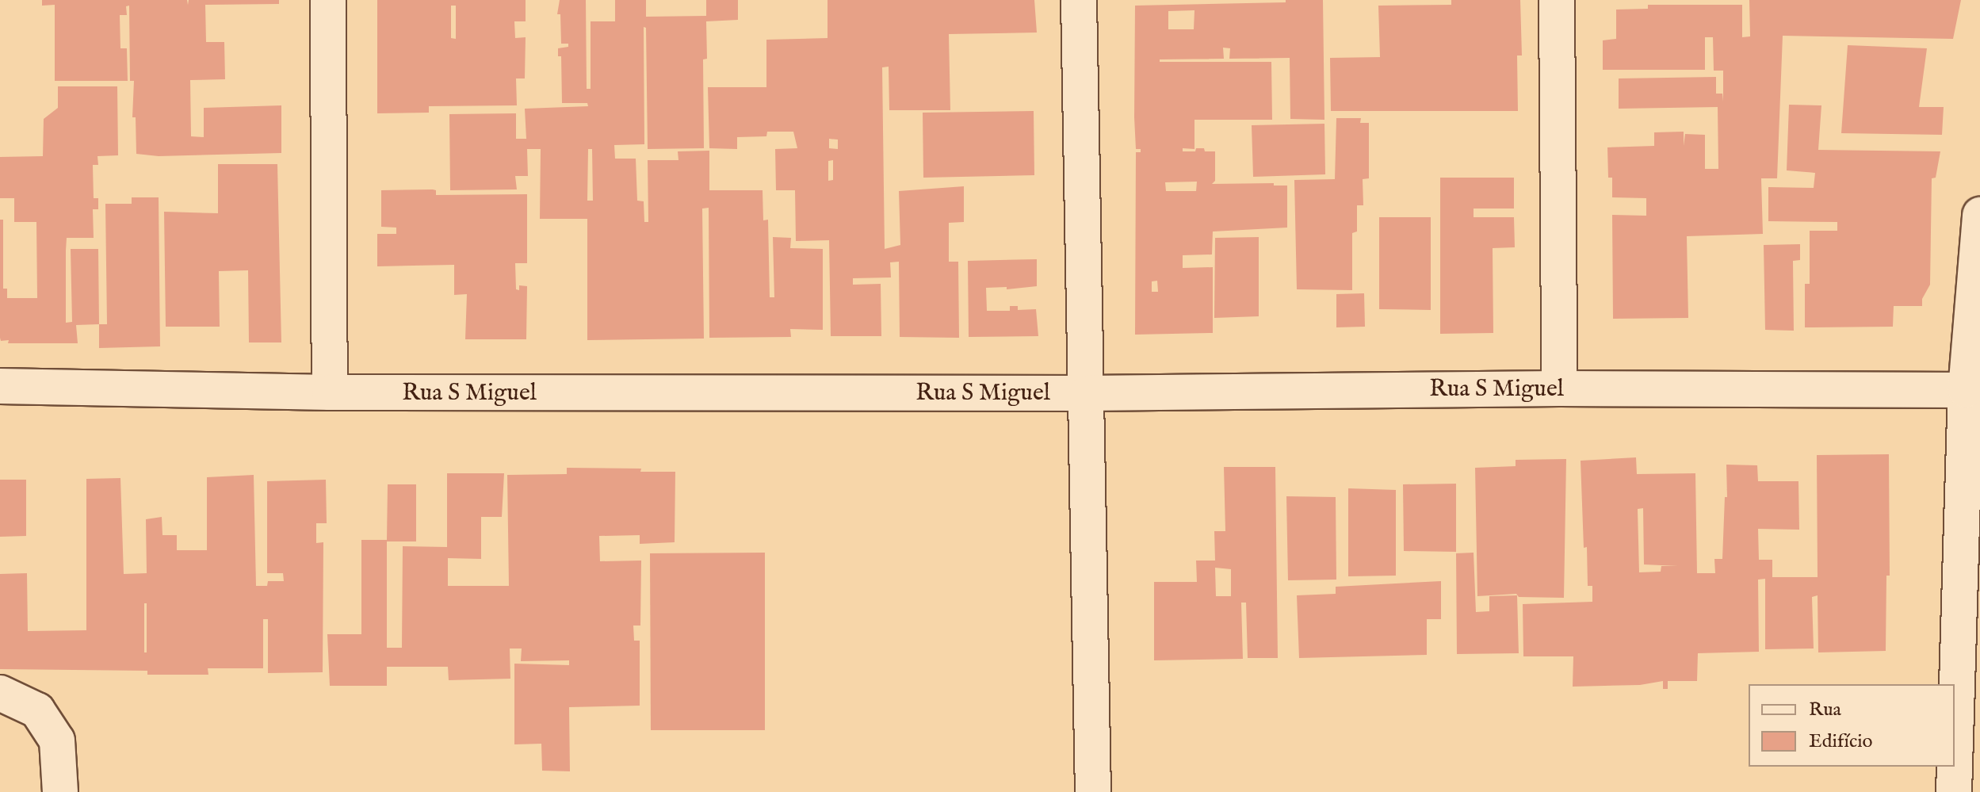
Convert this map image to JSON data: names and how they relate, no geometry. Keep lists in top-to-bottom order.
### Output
{
  "streets": {
    "street": ["Rua S Miguel"]
  },
  "legend": ["Rua", "Edifício"]
}
